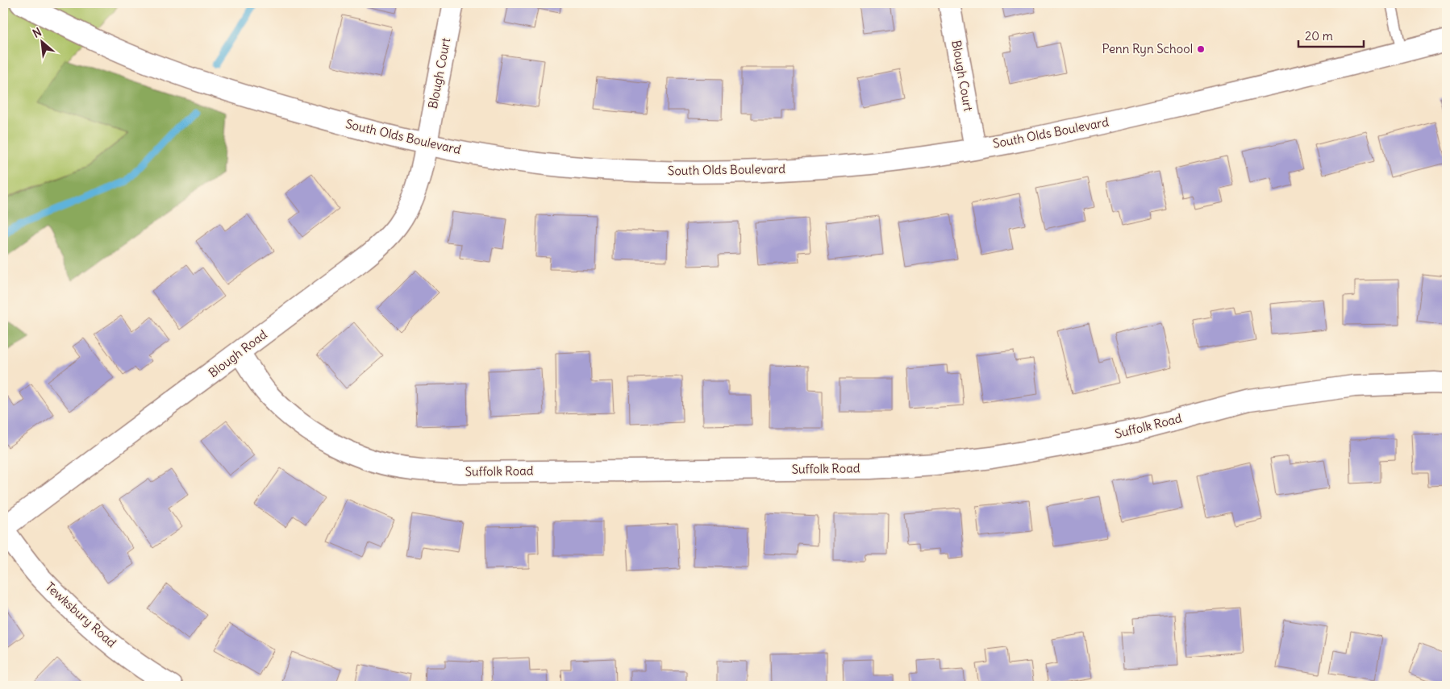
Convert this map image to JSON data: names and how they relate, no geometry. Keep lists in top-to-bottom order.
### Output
{
  "streets": {
    "street": [
      "Blough Court",
      "South Olds Boulevard",
      "Blough Road",
      "Suffolk Road",
      "Tewksbury Road"
    ]
  },
  "crossings": [
    ["Blough Court", "South Olds Boulevard"],
    ["Blough Court", "Blough Road"],
    ["South Olds Boulevard", "Blough Road"],
    ["Blough Road", "Suffolk Road"],
    ["Blough Road", "Tewksbury Road"]
  ],
  "places": ["Penn Ryn School"],
  "scale_bar": "20 m",
  "north": "top left"
}
